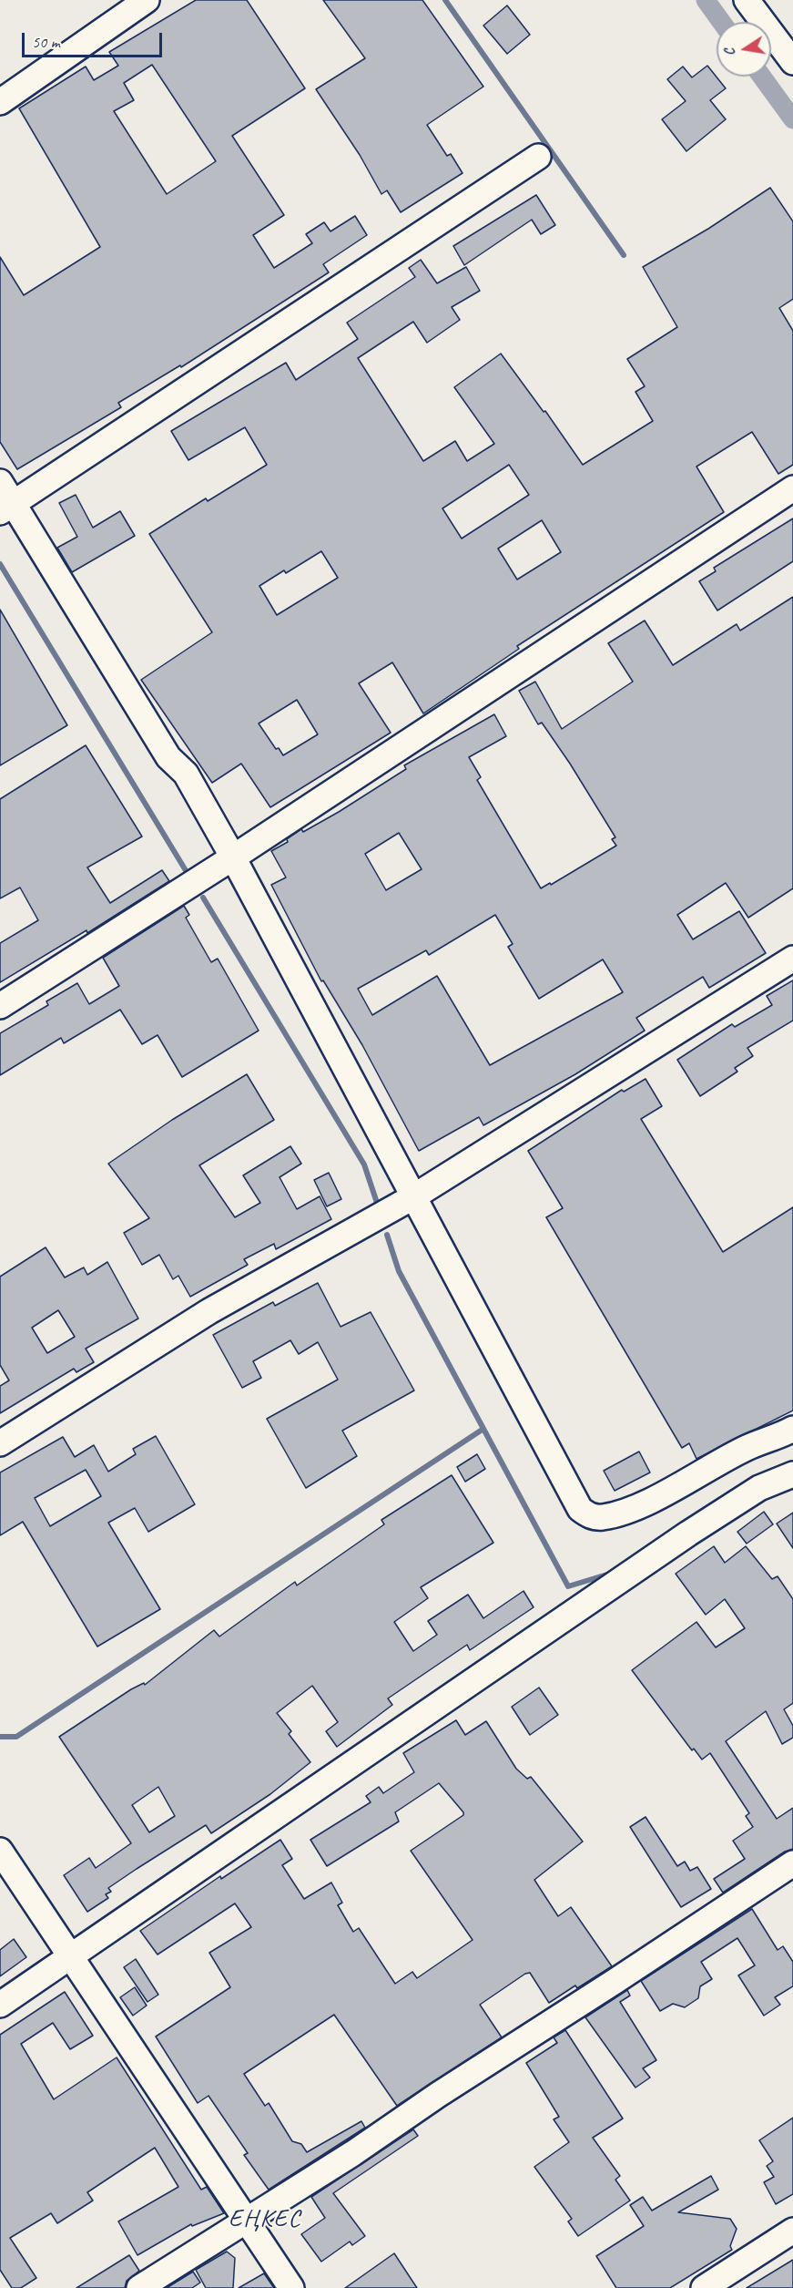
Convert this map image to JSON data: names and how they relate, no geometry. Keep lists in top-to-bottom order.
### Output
{
  "districts": ["ЕҢКЕС"],
  "scale_bar": "50 m",
  "north": "left"
}
